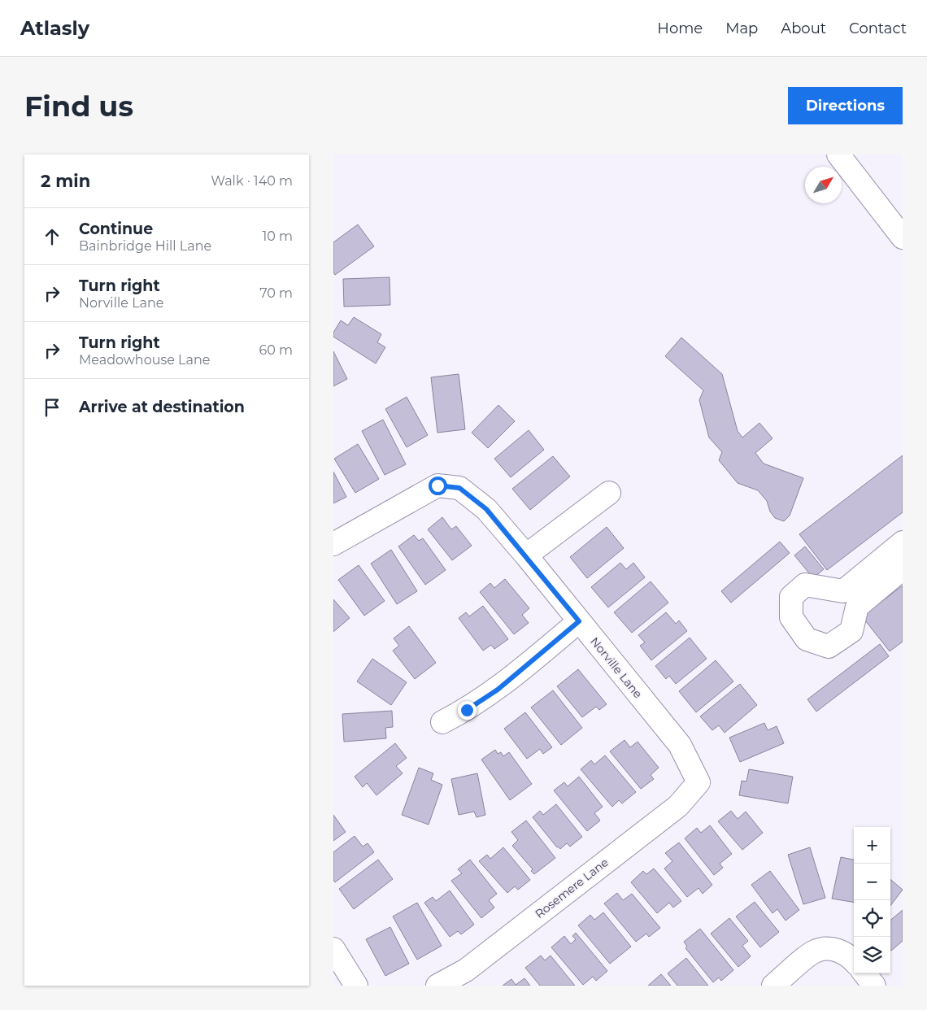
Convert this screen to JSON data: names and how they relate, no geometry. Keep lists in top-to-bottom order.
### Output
{
  "streets": {
    "street": ["Norville Lane", "Rosemere Lane"]
  },
  "crossings": [
    ["Norville Lane", "Rosemere Lane"]
  ],
  "north": "top right",
  "page": {
    "header": "Atlasly",
    "nav": [
      "Home",
      "Map",
      "About",
      "Contact"
    ],
    "buttons": "Directions",
    "title": "Find us",
    "heading": ["2 min", "Walk · 140 m"],
    "list": [
      ["Continue", "Bainbridge Hill Lane", "10 m"],
      ["Turn right", "Norville Lane", "70 m"],
      ["Turn right", "Meadowhouse Lane", "60 m"],
      "Arrive at destination"
    ],
    "map_buttons": ["+", "−"]
  }
}
